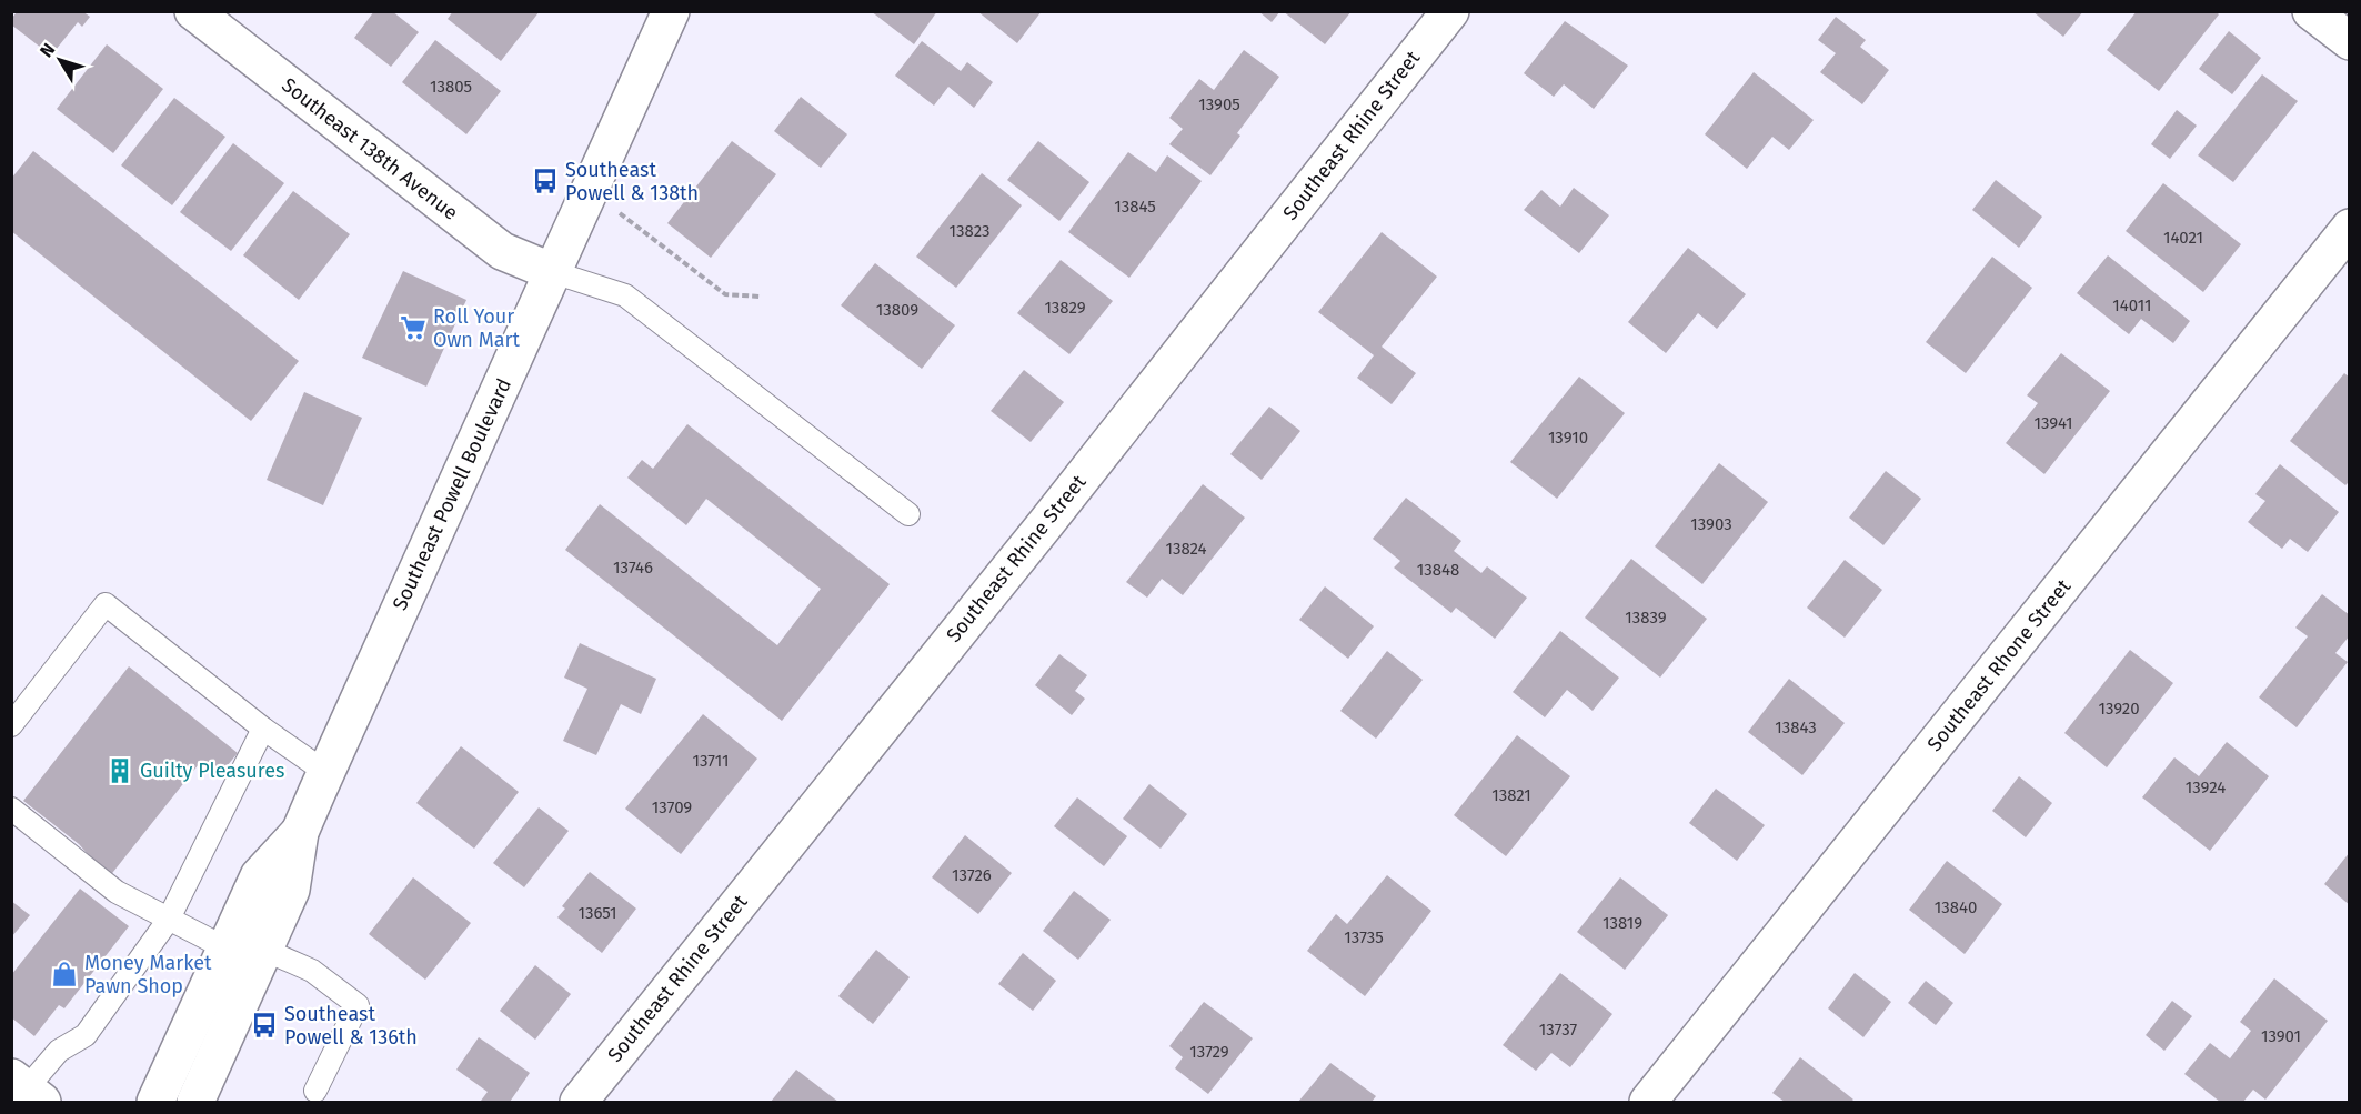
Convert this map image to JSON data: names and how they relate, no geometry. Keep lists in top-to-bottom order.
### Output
{
  "streets": {
    "street": [
      "Southeast Rhine Street",
      "Southeast 138th Avenue",
      "Southeast Powell Boulevard",
      "Southeast Rhone Street"
    ]
  },
  "crossings": [
    ["Southeast 138th Avenue", "Southeast Powell Boulevard"]
  ],
  "places": {
    "bus stop": ["Southeast Powell & 138th", "Southeast Powell & 136th"],
    "supermarket": ["Roll Your Own Mart"],
    "building": ["Guilty Pleasures"],
    "shop": ["Money Market Pawn Shop"]
  },
  "house_numbers": [
    "13805",
    "13905",
    "13845",
    "13823",
    "14021",
    "14011",
    "13829",
    "13809",
    "13941",
    "13910",
    "13903",
    "13824",
    "13746",
    "13848",
    "13839",
    "13920",
    "13843",
    "13711",
    "13924",
    "13821",
    "13709",
    "13726",
    "13840",
    "13651",
    "13819",
    "13735",
    "13737",
    "13901",
    "13729"
  ],
  "north": "top left"
}
